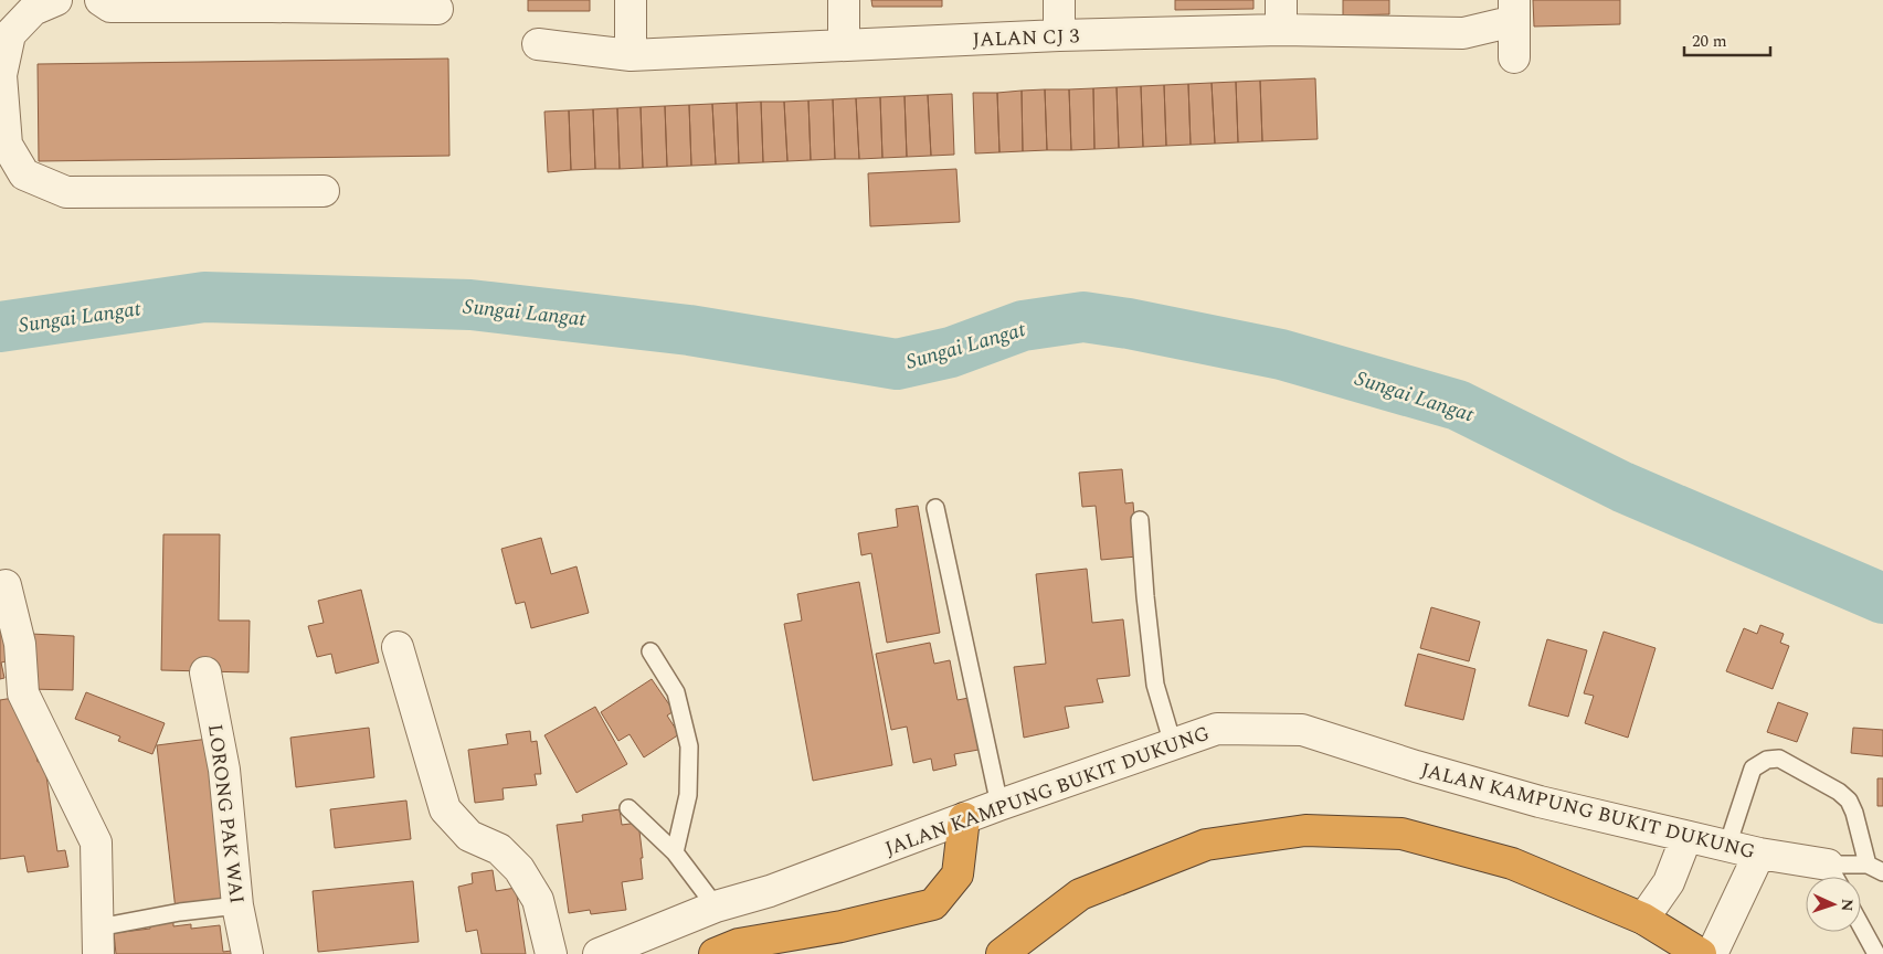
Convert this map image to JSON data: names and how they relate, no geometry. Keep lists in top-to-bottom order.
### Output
{
  "streets": {
    "street": ["JALAN CJ 3", "JALAN KAMPUNG BUKIT DUKUNG", "LORONG PAK WAI"]
  },
  "water": ["Sungai Langat"],
  "scale_bar": "20 m",
  "north": "right"
}
